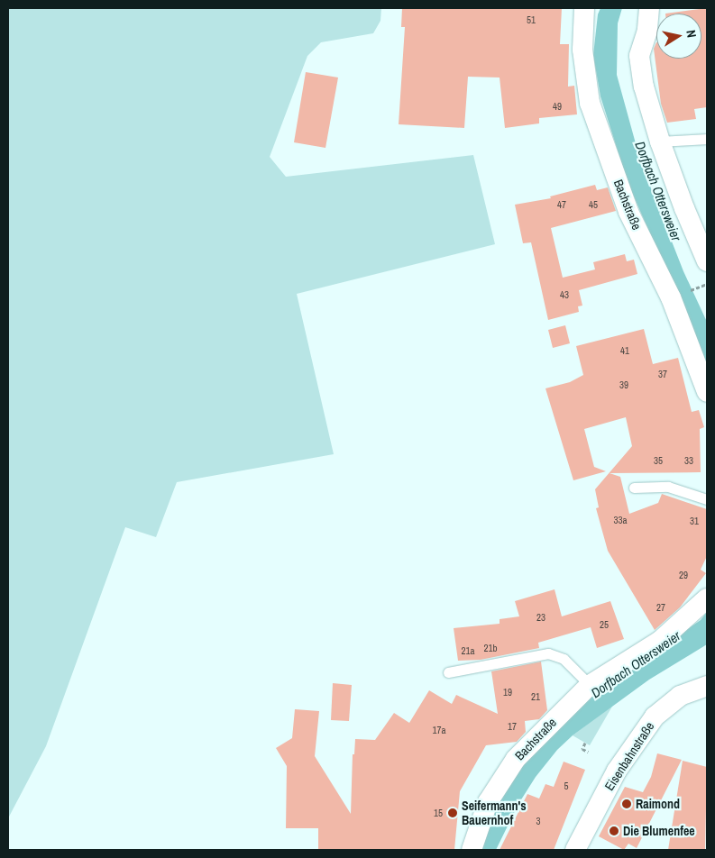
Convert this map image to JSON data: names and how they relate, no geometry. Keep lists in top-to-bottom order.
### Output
{
  "streets": {
    "street": ["Bachstraße", "Eisenbahnstraße"]
  },
  "water": ["Dorfbach Ottersweier"],
  "places": ["Raimond", "Seifermann's Bauernhof", "Die Blumenfee"],
  "house_numbers": [
    "51",
    "49",
    "47",
    "45",
    "43",
    "41",
    "37",
    "39",
    "35",
    "33",
    "33a",
    "31",
    "29",
    "27",
    "23",
    "25",
    "21b",
    "21a",
    "19",
    "21",
    "17",
    "17a",
    "5",
    "15",
    "3"
  ],
  "north": "right"
}
